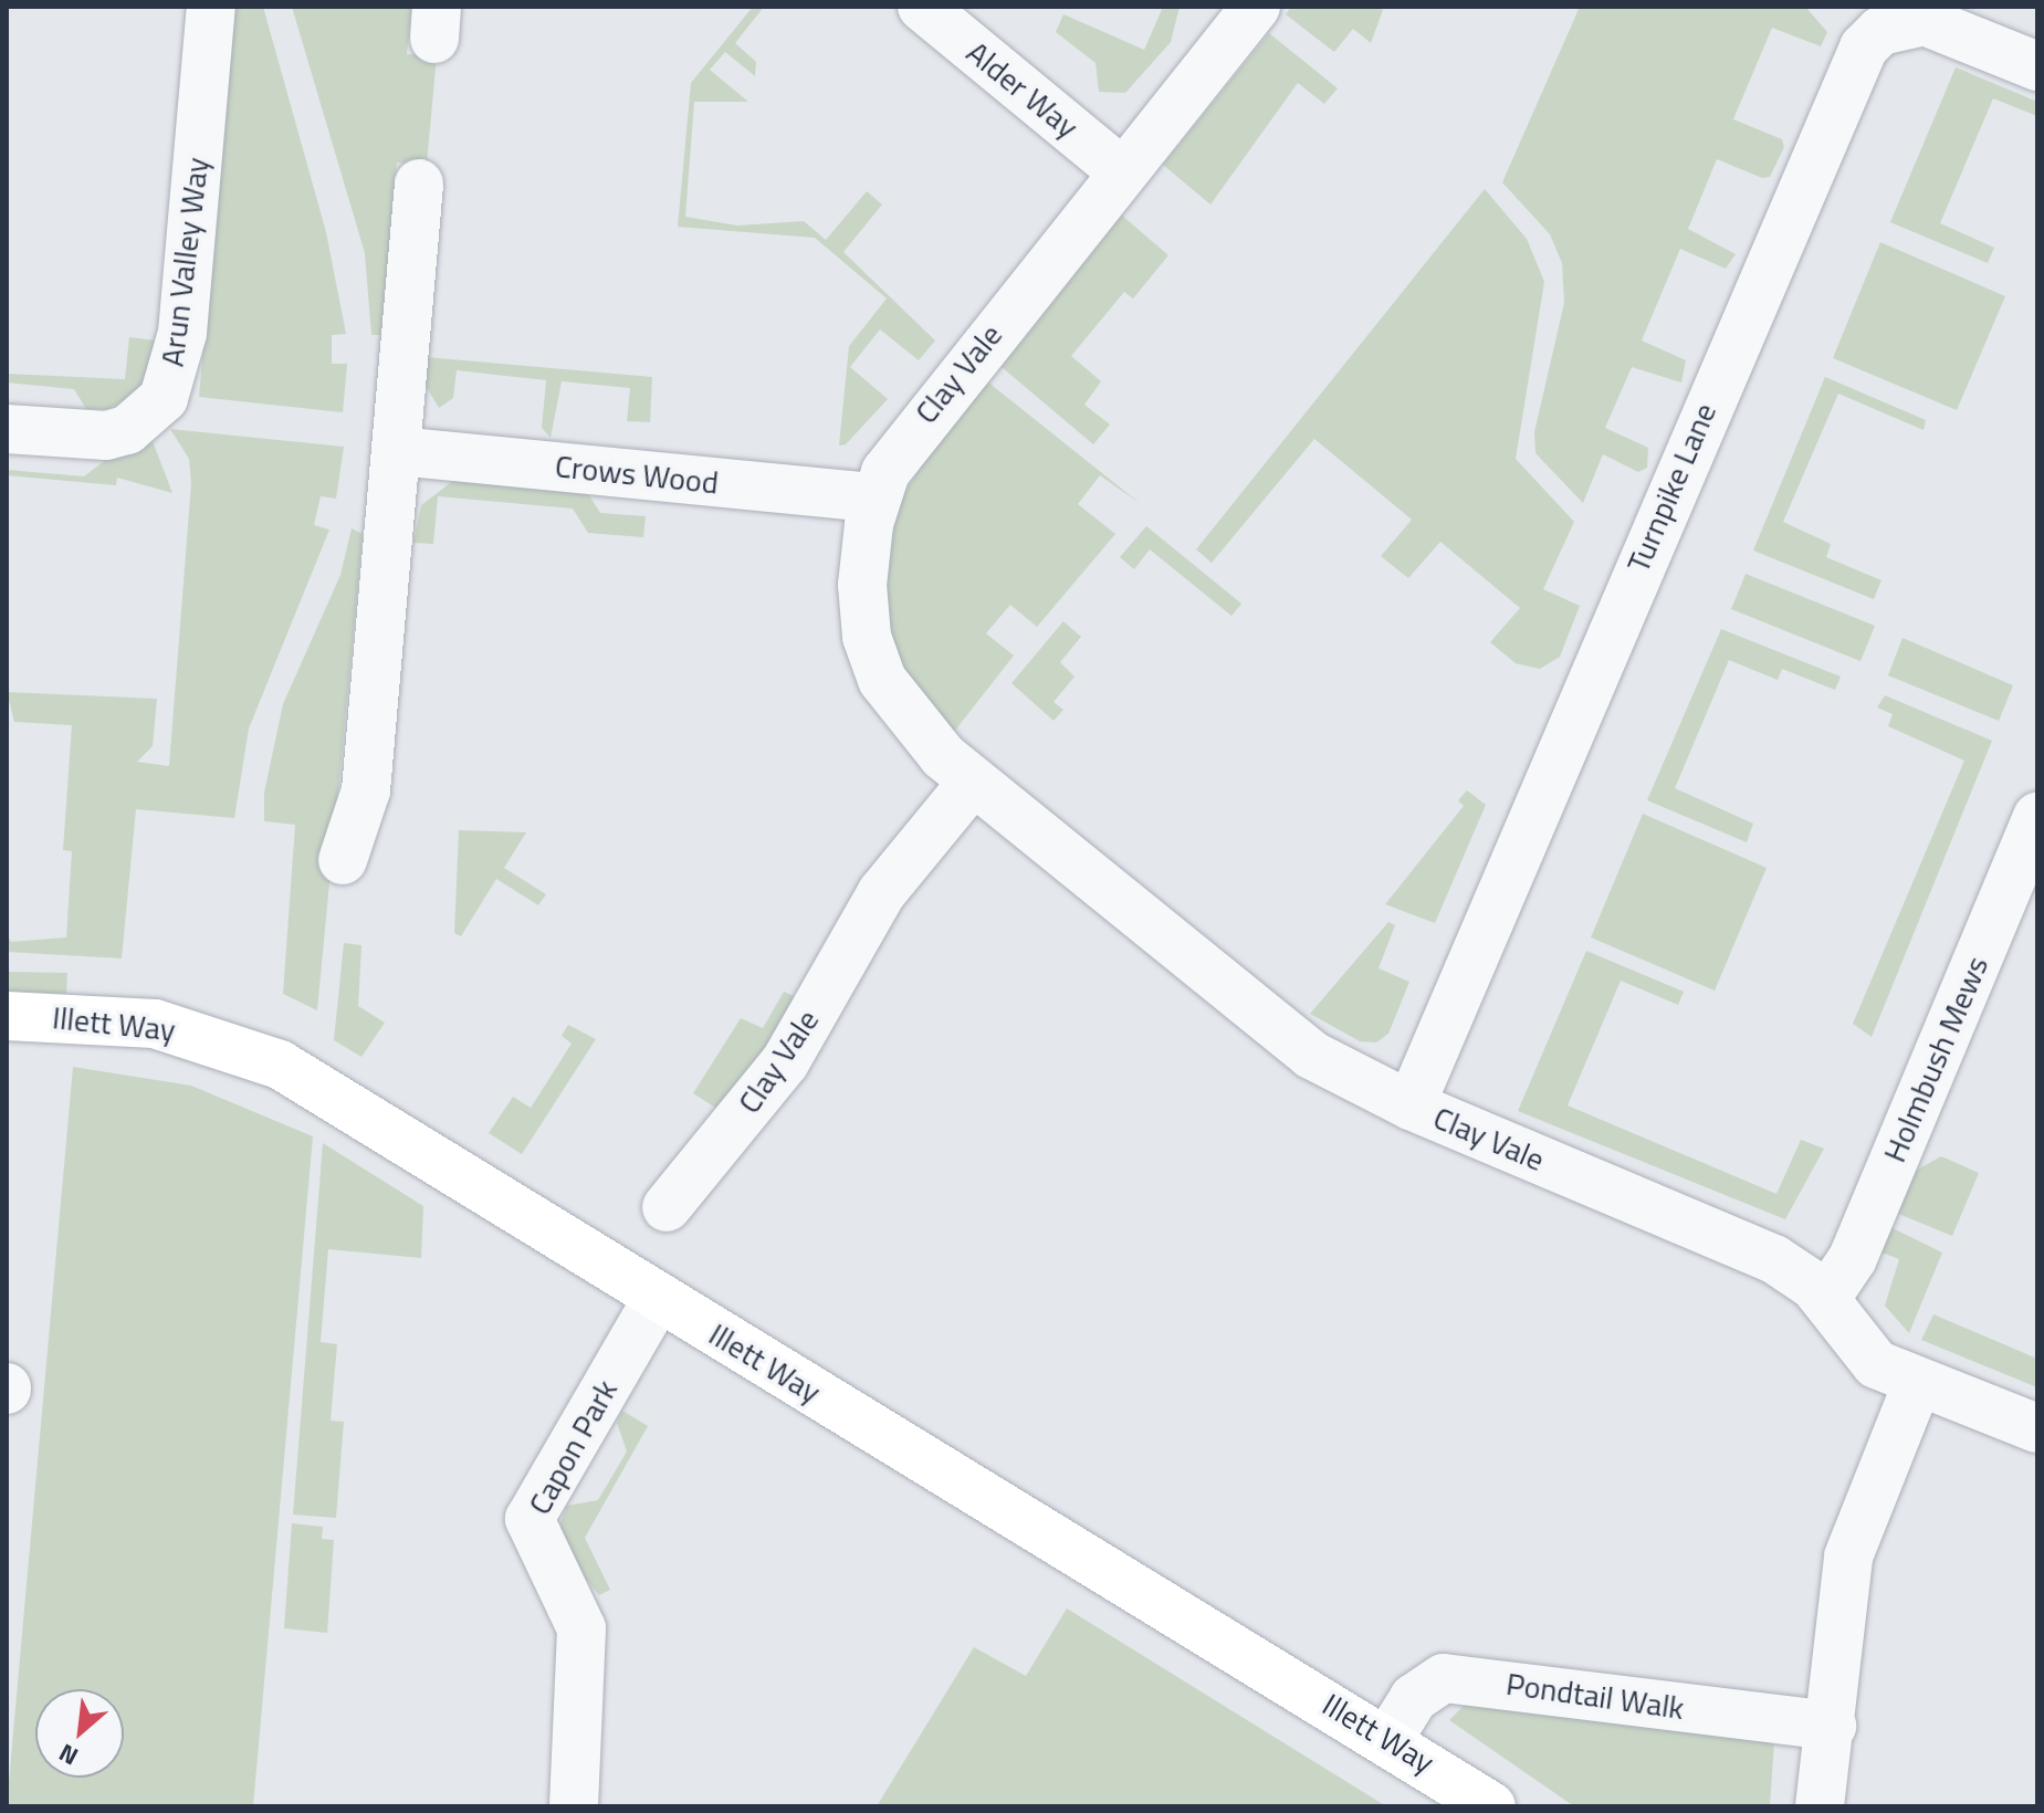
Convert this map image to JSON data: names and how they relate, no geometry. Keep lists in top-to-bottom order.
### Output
{
  "streets": {
    "street": [
      "Alder Way",
      "Arun Valley Way",
      "Clay Vale",
      "Crows Wood",
      "Turnpike Lane",
      "Illett Way",
      "Holmbush Mews",
      "Capon Park",
      "Pondtail Walk"
    ]
  },
  "crossings": [
    ["Alder Way", "Clay Vale"],
    ["Clay Vale", "Crows Wood"],
    ["Clay Vale", "Turnpike Lane"],
    ["Clay Vale", "Holmbush Mews"],
    ["Illett Way", "Capon Park"],
    ["Illett Way", "Pondtail Walk"]
  ],
  "north": "bottom left"
}
